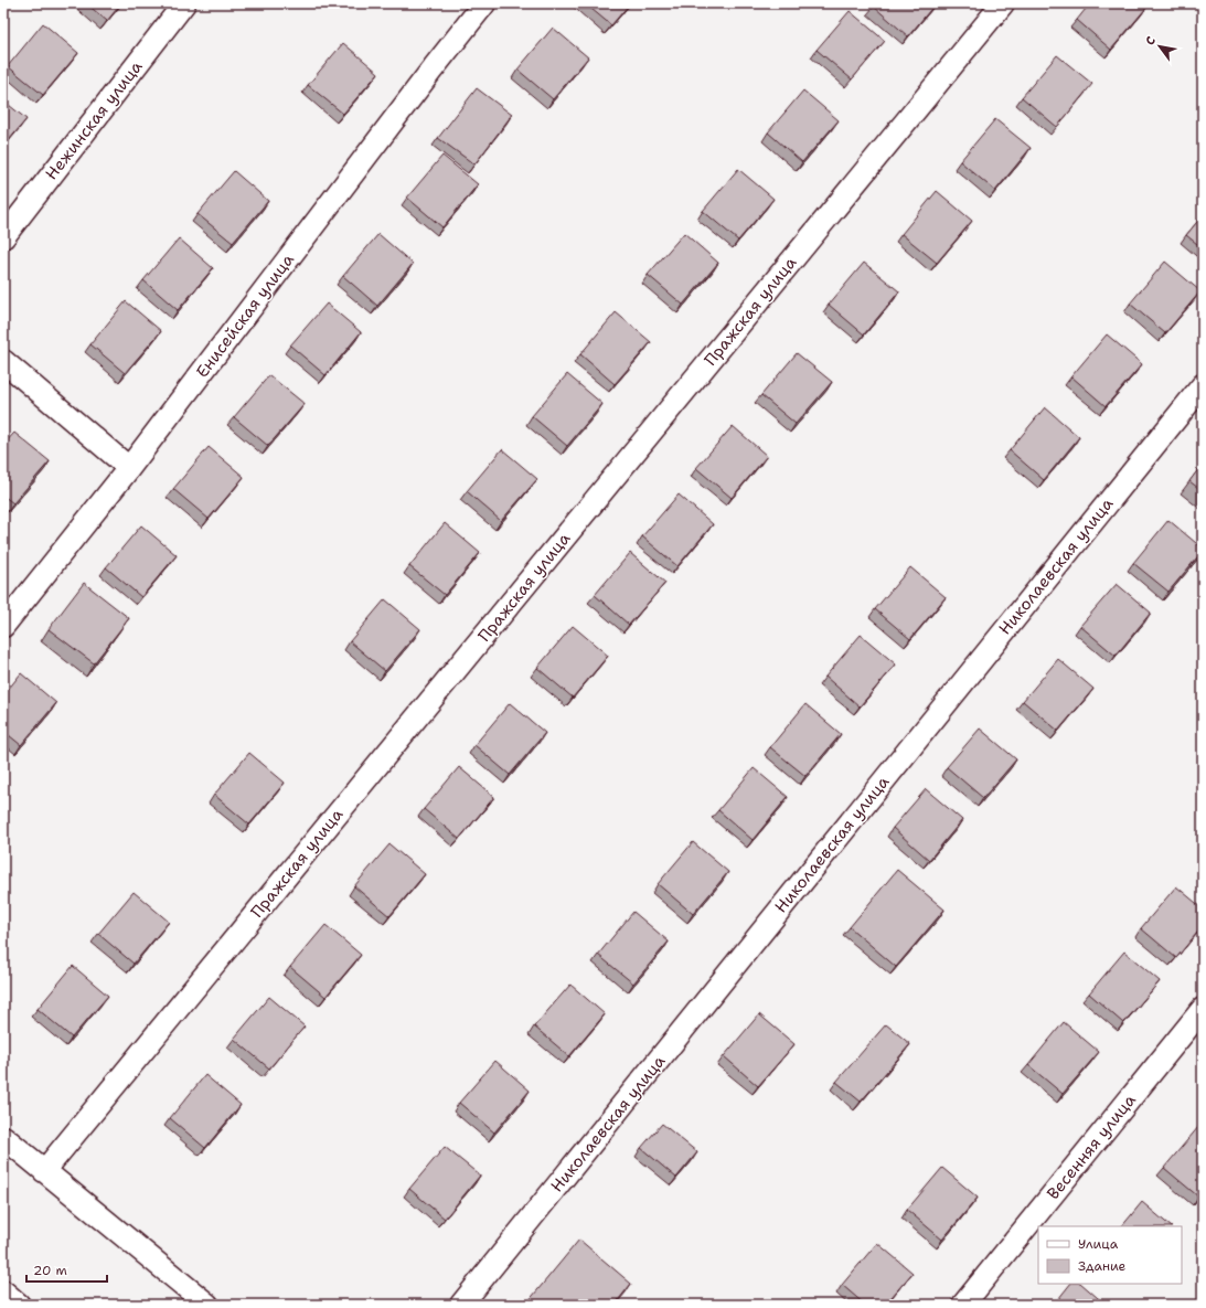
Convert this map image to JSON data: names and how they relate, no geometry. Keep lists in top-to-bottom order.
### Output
{
  "streets": {
    "street": [
      "Нежинская улица",
      "Пражская улица",
      "Енисейская улица",
      "Николаевская улица",
      "Весенняя улица"
    ]
  },
  "legend": ["Улица", "Здание"],
  "scale_bar": "20 m",
  "north": "top left"
}
